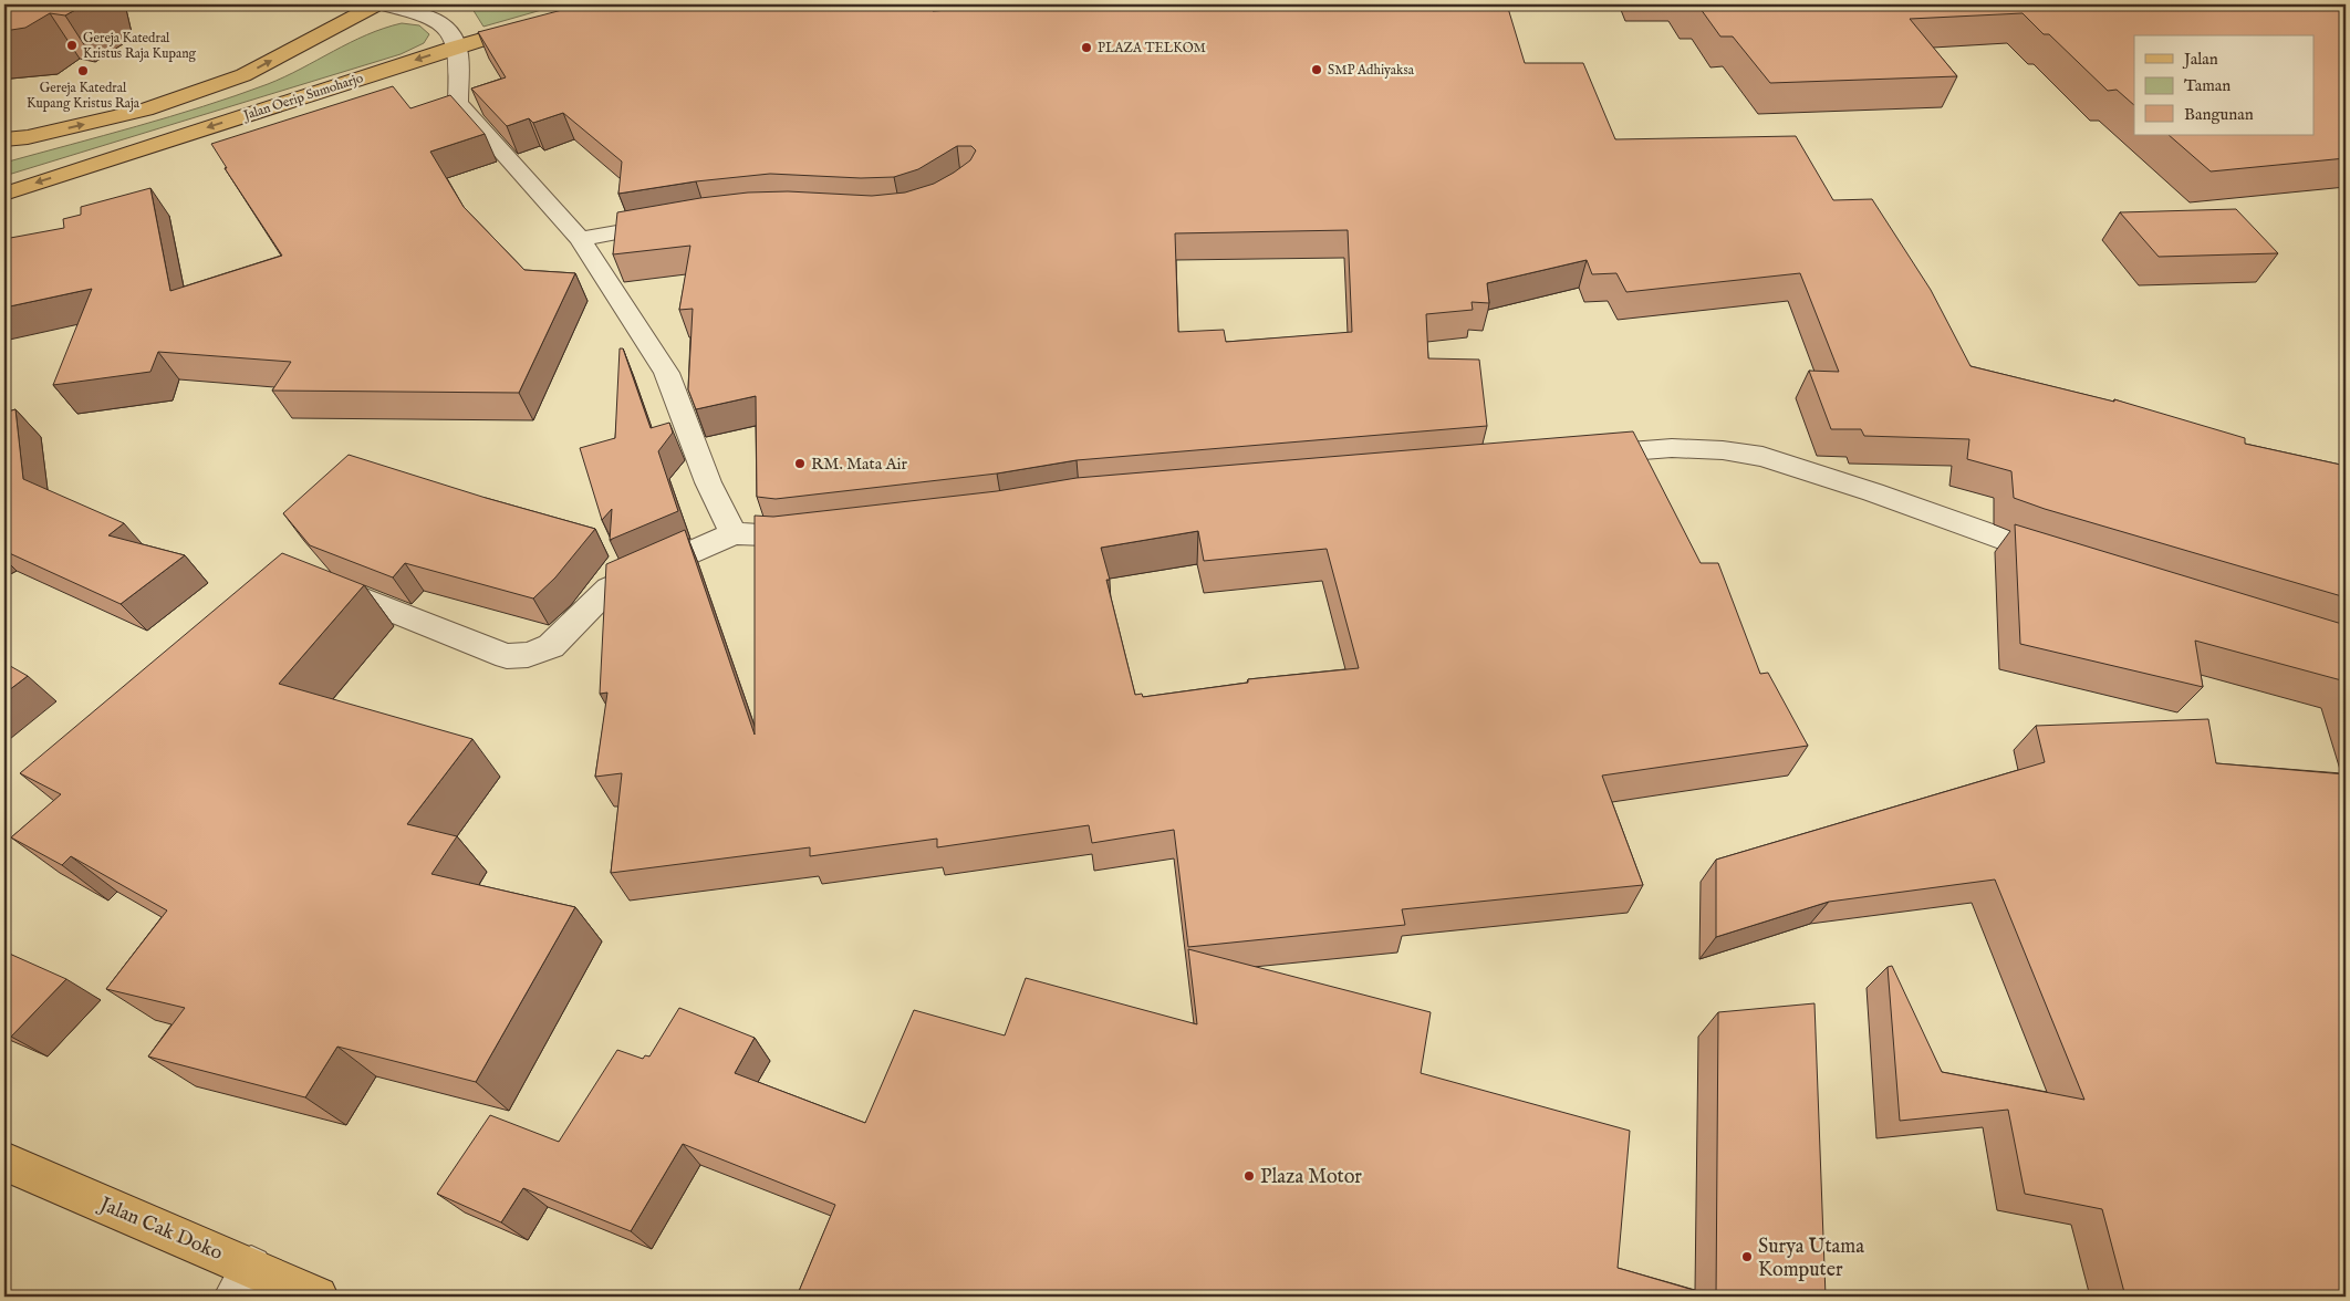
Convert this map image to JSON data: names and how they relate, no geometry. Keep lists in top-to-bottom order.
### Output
{
  "streets": {
    "main road": ["Jalan Oerip Sumoharjo", "Jalan Cak Doko"]
  },
  "places": [
    "Gereja Katedral Kristus Raja Kupang",
    "PLAZA TELKOM",
    "SMP Adhiyaksa",
    "Gereja Katedral Kupang Kristus Raja",
    "RM. Mata Air",
    "Plaza Motor",
    "Surya Utama Komputer"
  ],
  "legend": ["Jalan", "Taman", "Bangunan"]
}
